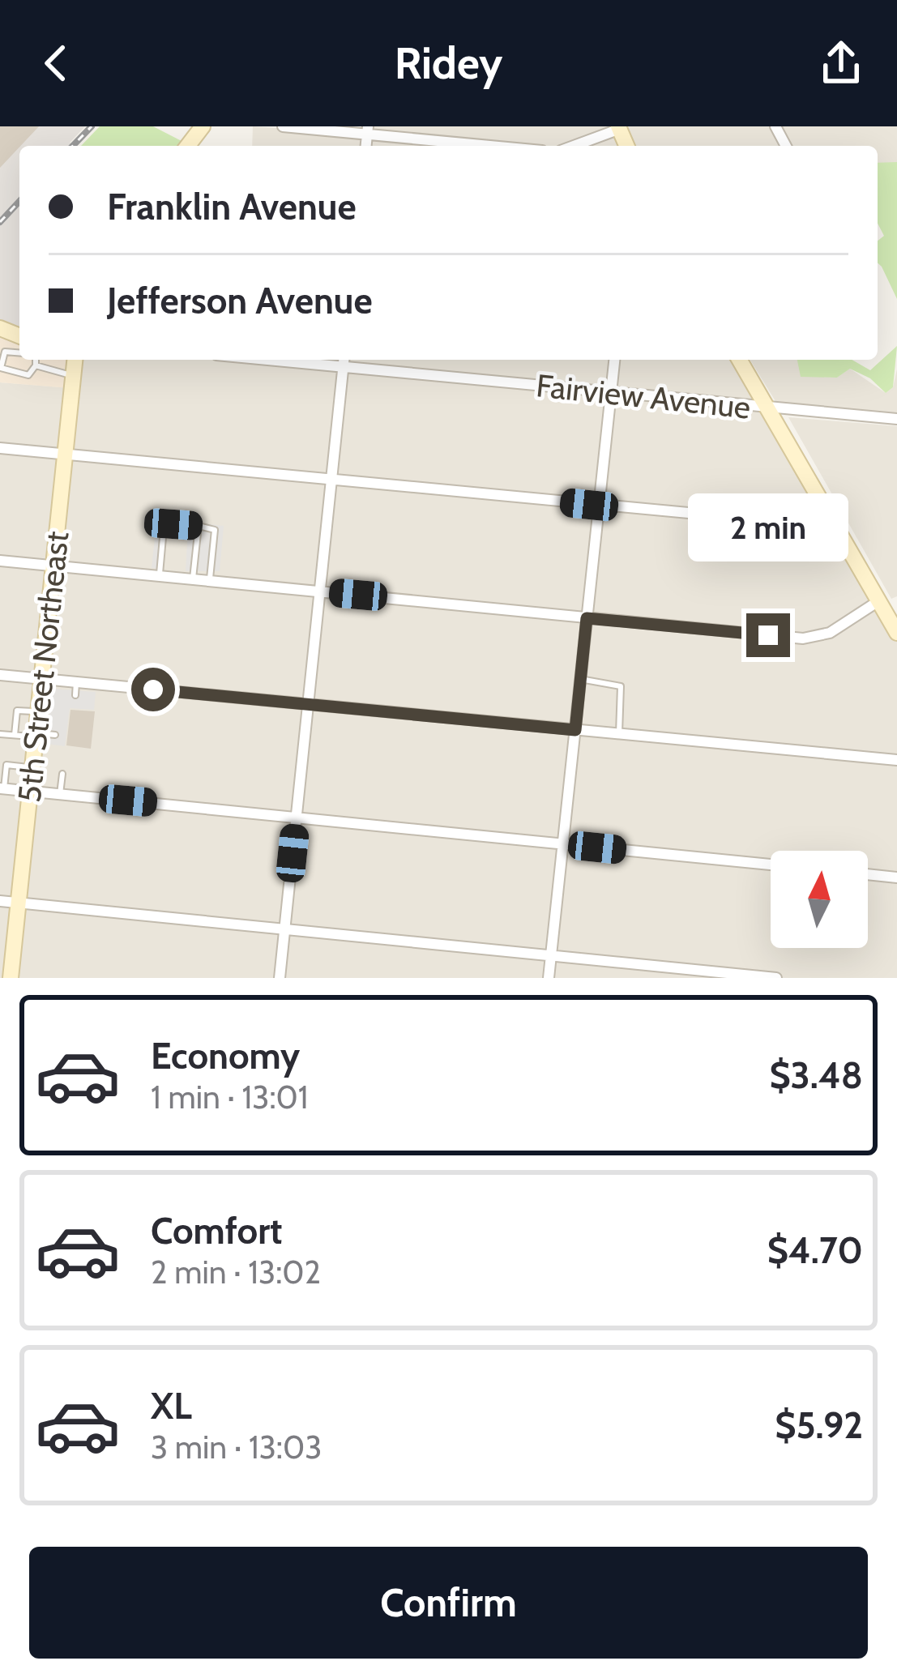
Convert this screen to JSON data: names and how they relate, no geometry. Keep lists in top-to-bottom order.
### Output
{
  "streets": {
    "main road": ["5th Street Northeast"],
    "street": ["Fairview Avenue"]
  },
  "north": "top",
  "page": {
    "header": "Ridey",
    "banner": ["Franklin Avenue", "Jefferson Avenue"],
    "bubble": "2 min",
    "list": [
      {
        "name": "Economy",
        "note": "1 min · 13:01",
        "value": "$3.48"
      },
      {
        "name": "Comfort",
        "note": "2 min · 13:02",
        "value": "$4.70"
      },
      {
        "name": "XL",
        "note": "3 min · 13:03",
        "value": "$5.92"
      }
    ],
    "buttons": "Confirm"
  }
}
